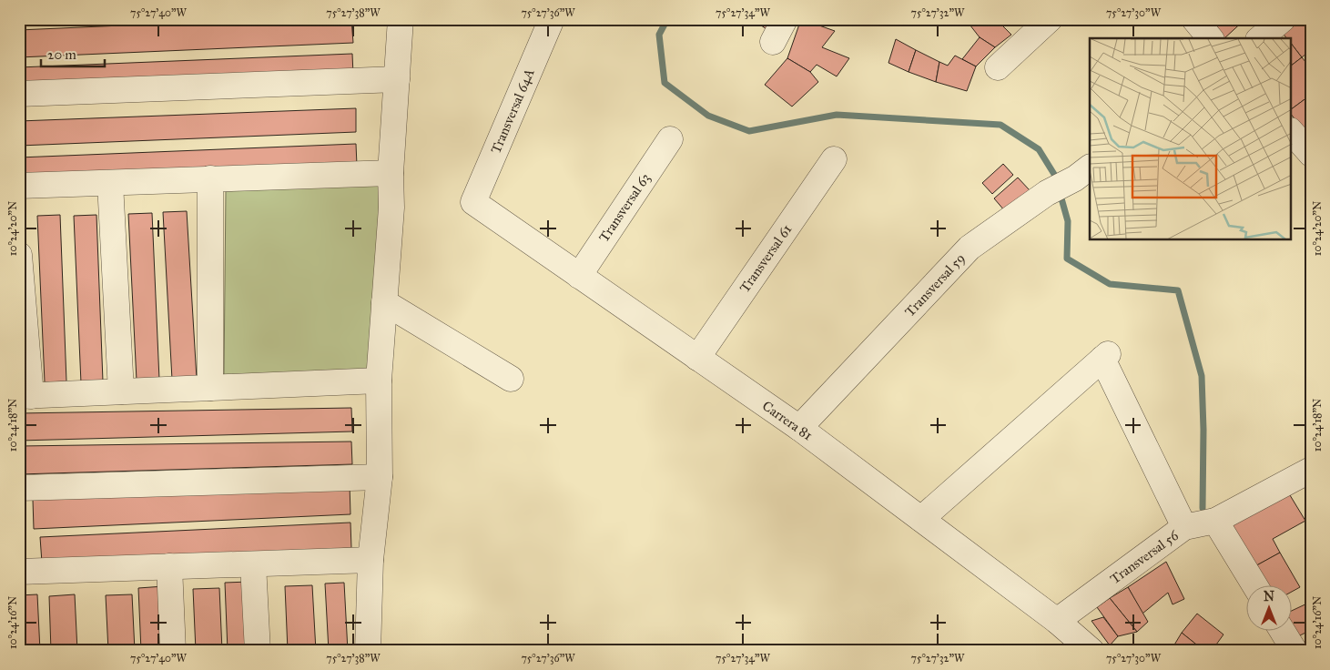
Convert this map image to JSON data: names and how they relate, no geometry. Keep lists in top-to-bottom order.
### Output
{
  "streets": {
    "street": [
      "Transversal 64A",
      "Transversal 63",
      "Transversal 61",
      "Transversal 59",
      "Carrera 81",
      "Transversal 56"
    ]
  },
  "crossings": [
    ["Transversal 64A", "Carrera 81"],
    ["Transversal 63", "Carrera 81"],
    ["Transversal 61", "Carrera 81"],
    ["Transversal 59", "Carrera 81"],
    ["Carrera 81", "Transversal 56"]
  ],
  "scale_bar": "20 m",
  "north": "top",
  "coordinates": [
    "75°27'40\"W",
    "75°27'38\"W",
    "75°27'36\"W",
    "75°27'34\"W",
    "75°27'32\"W",
    "75°27'30\"W",
    "10°24'20\"N",
    "10°24'18\"N",
    "10°24'16\"N"
  ]
}
